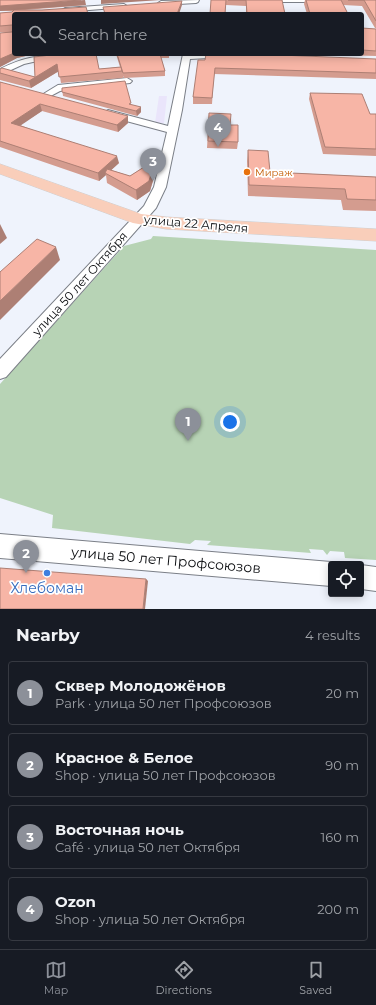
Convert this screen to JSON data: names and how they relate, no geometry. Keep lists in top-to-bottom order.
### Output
{
  "streets": {
    "main road": ["улица 22 Апреля"],
    "street": ["улица 50 лет Октября", "улица 50 лет Профсоюзов"]
  },
  "crossings": [
    ["улица 22 Апреля", "улица 50 лет Октября"]
  ],
  "places": ["Мираж", "Хлебоман"],
  "page": {
    "search": "Search here",
    "pins": [
      "4",
      "3",
      "1",
      "2"
    ],
    "heading": ["Nearby", "4 results"],
    "list": [
      {
        "mark": "1",
        "name": "Сквер Молодожёнов",
        "note": "Park · улица 50 лет Профсоюзов",
        "value": "20 m"
      },
      {
        "mark": "2",
        "name": "Красное & Белое",
        "note": "Shop · улица 50 лет Профсоюзов",
        "value": "90 m"
      },
      {
        "mark": "3",
        "name": "Восточная ночь",
        "note": "Café · улица 50 лет Октября",
        "value": "160 m"
      },
      {
        "mark": "4",
        "name": "Ozon",
        "note": "Shop · улица 50 лет Октября",
        "value": "200 m"
      }
    ],
    "nav": ["Map", "Directions", "Saved"]
  }
}
